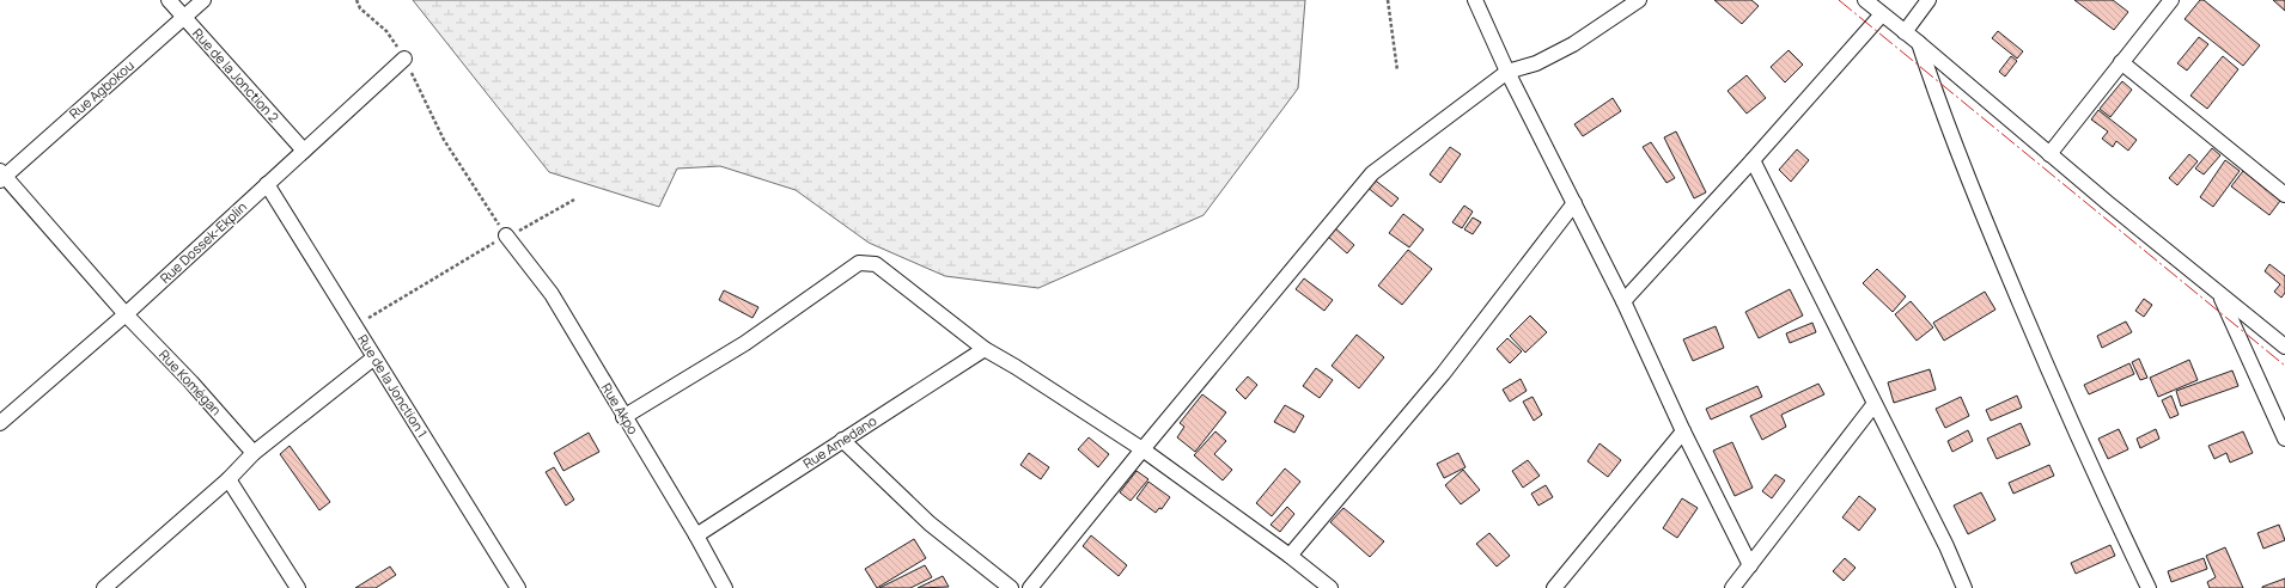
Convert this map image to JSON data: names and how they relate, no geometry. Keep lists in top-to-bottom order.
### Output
{
  "streets": {
    "street": [
      "Rue de la Jonction 2",
      "Rue Agbokou",
      "Rue Dossek-Ekplin",
      "Rue Komégan",
      "Rue de la Jonction 1",
      "Rue Akpo",
      "Rue Amedano"
    ]
  },
  "crossings": [
    ["Rue de la Jonction 2", "Rue Agbokou"],
    ["Rue de la Jonction 2", "Rue Dossek-Ekplin"],
    ["Rue Agbokou", "Rue Komégan"],
    ["Rue Dossek-Ekplin", "Rue Komégan"],
    ["Rue Dossek-Ekplin", "Rue de la Jonction 1"],
    ["Rue Akpo", "Rue Amedano"]
  ]
}
